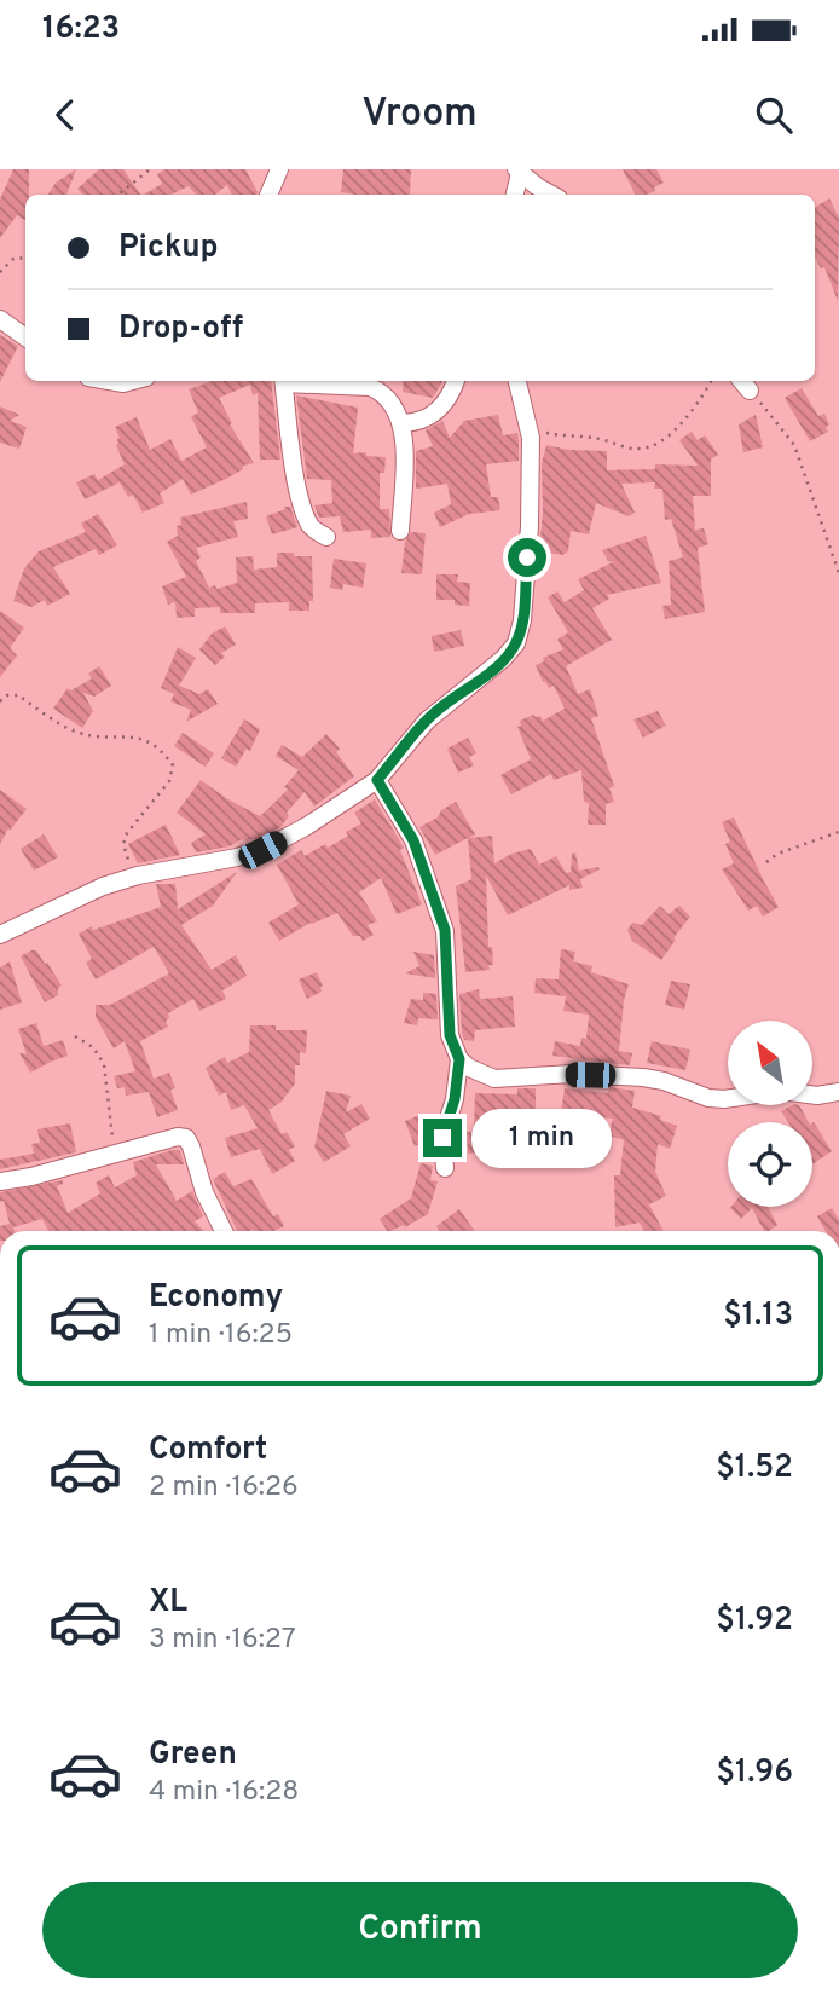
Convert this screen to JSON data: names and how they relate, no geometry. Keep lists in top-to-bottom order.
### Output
{
  "north": "top left",
  "page": {
    "status": "16:23",
    "header": "Vroom",
    "banner": ["Pickup", "Drop-off"],
    "bubble": "1 min",
    "list": [
      {
        "name": "Economy",
        "note": "1 min · 16:25",
        "value": "$1.13"
      },
      {
        "name": "Comfort",
        "note": "2 min · 16:26",
        "value": "$1.52"
      },
      {
        "name": "XL",
        "note": "3 min · 16:27",
        "value": "$1.92"
      },
      {
        "name": "Green",
        "note": "4 min · 16:28",
        "value": "$1.96"
      }
    ],
    "buttons": "Confirm"
  }
}
